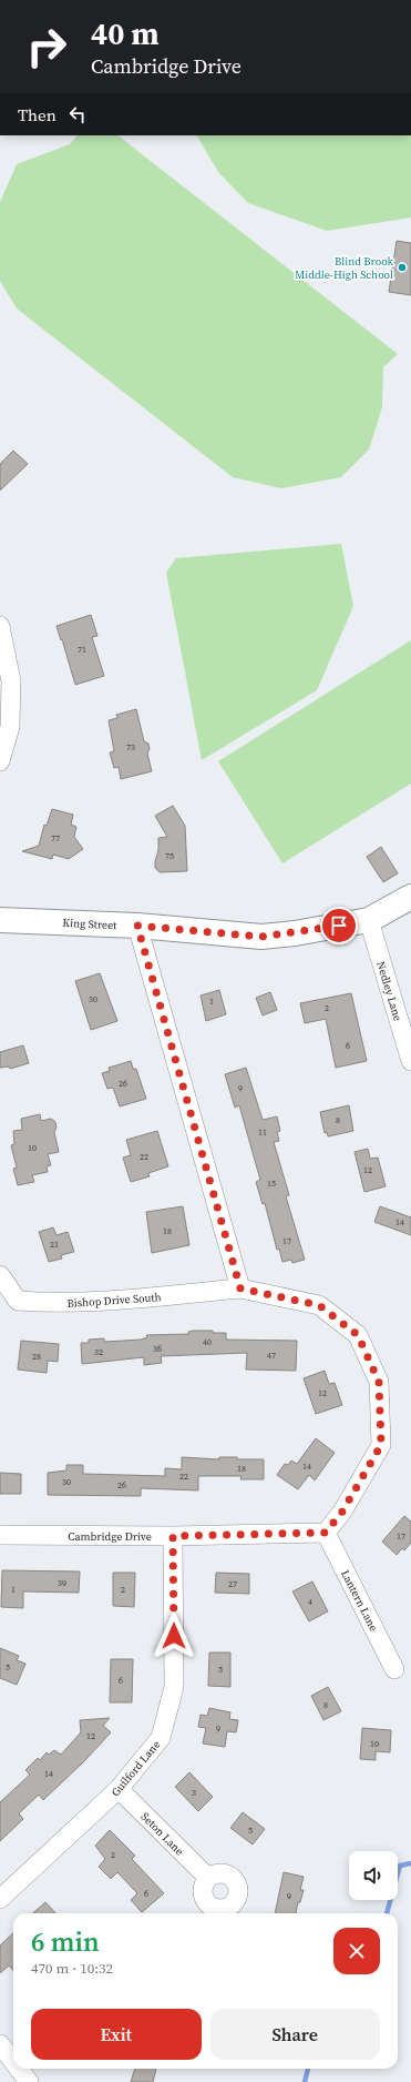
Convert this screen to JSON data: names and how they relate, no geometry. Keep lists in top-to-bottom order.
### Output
{
  "streets": {
    "main road": ["King Street"],
    "street": [
      "Nedley Lane",
      "Bishop Drive South",
      "Cambridge Drive",
      "Lantern Lane",
      "Guilford Lane",
      "Seton Lane"
    ]
  },
  "crossings": [
    ["King Street", "Nedley Lane"],
    ["Cambridge Drive", "Lantern Lane"],
    ["Cambridge Drive", "Guilford Lane"],
    ["Guilford Lane", "Seton Lane"]
  ],
  "places": ["Blind Brook Middle-High School"],
  "house_numbers": [
    "71",
    "73",
    "77",
    "75",
    "30",
    "1",
    "2",
    "6",
    "26",
    "9",
    "8",
    "11",
    "10",
    "22",
    "12",
    "15",
    "14",
    "18",
    "17",
    "21",
    "40",
    "36",
    "32",
    "47",
    "28",
    "12",
    "14",
    "18",
    "22",
    "30",
    "26",
    "17",
    "39",
    "27",
    "1",
    "2",
    "4",
    "5",
    "5",
    "6",
    "8",
    "9",
    "12",
    "10",
    "14",
    "3",
    "5",
    "2",
    "6",
    "9"
  ],
  "page": {
    "turn": ["40 m", "Cambridge Drive"],
    "then": "Then",
    "heading": ["6 min", "470 m · 10:32"],
    "buttons": ["Exit", "Share"]
  }
}
